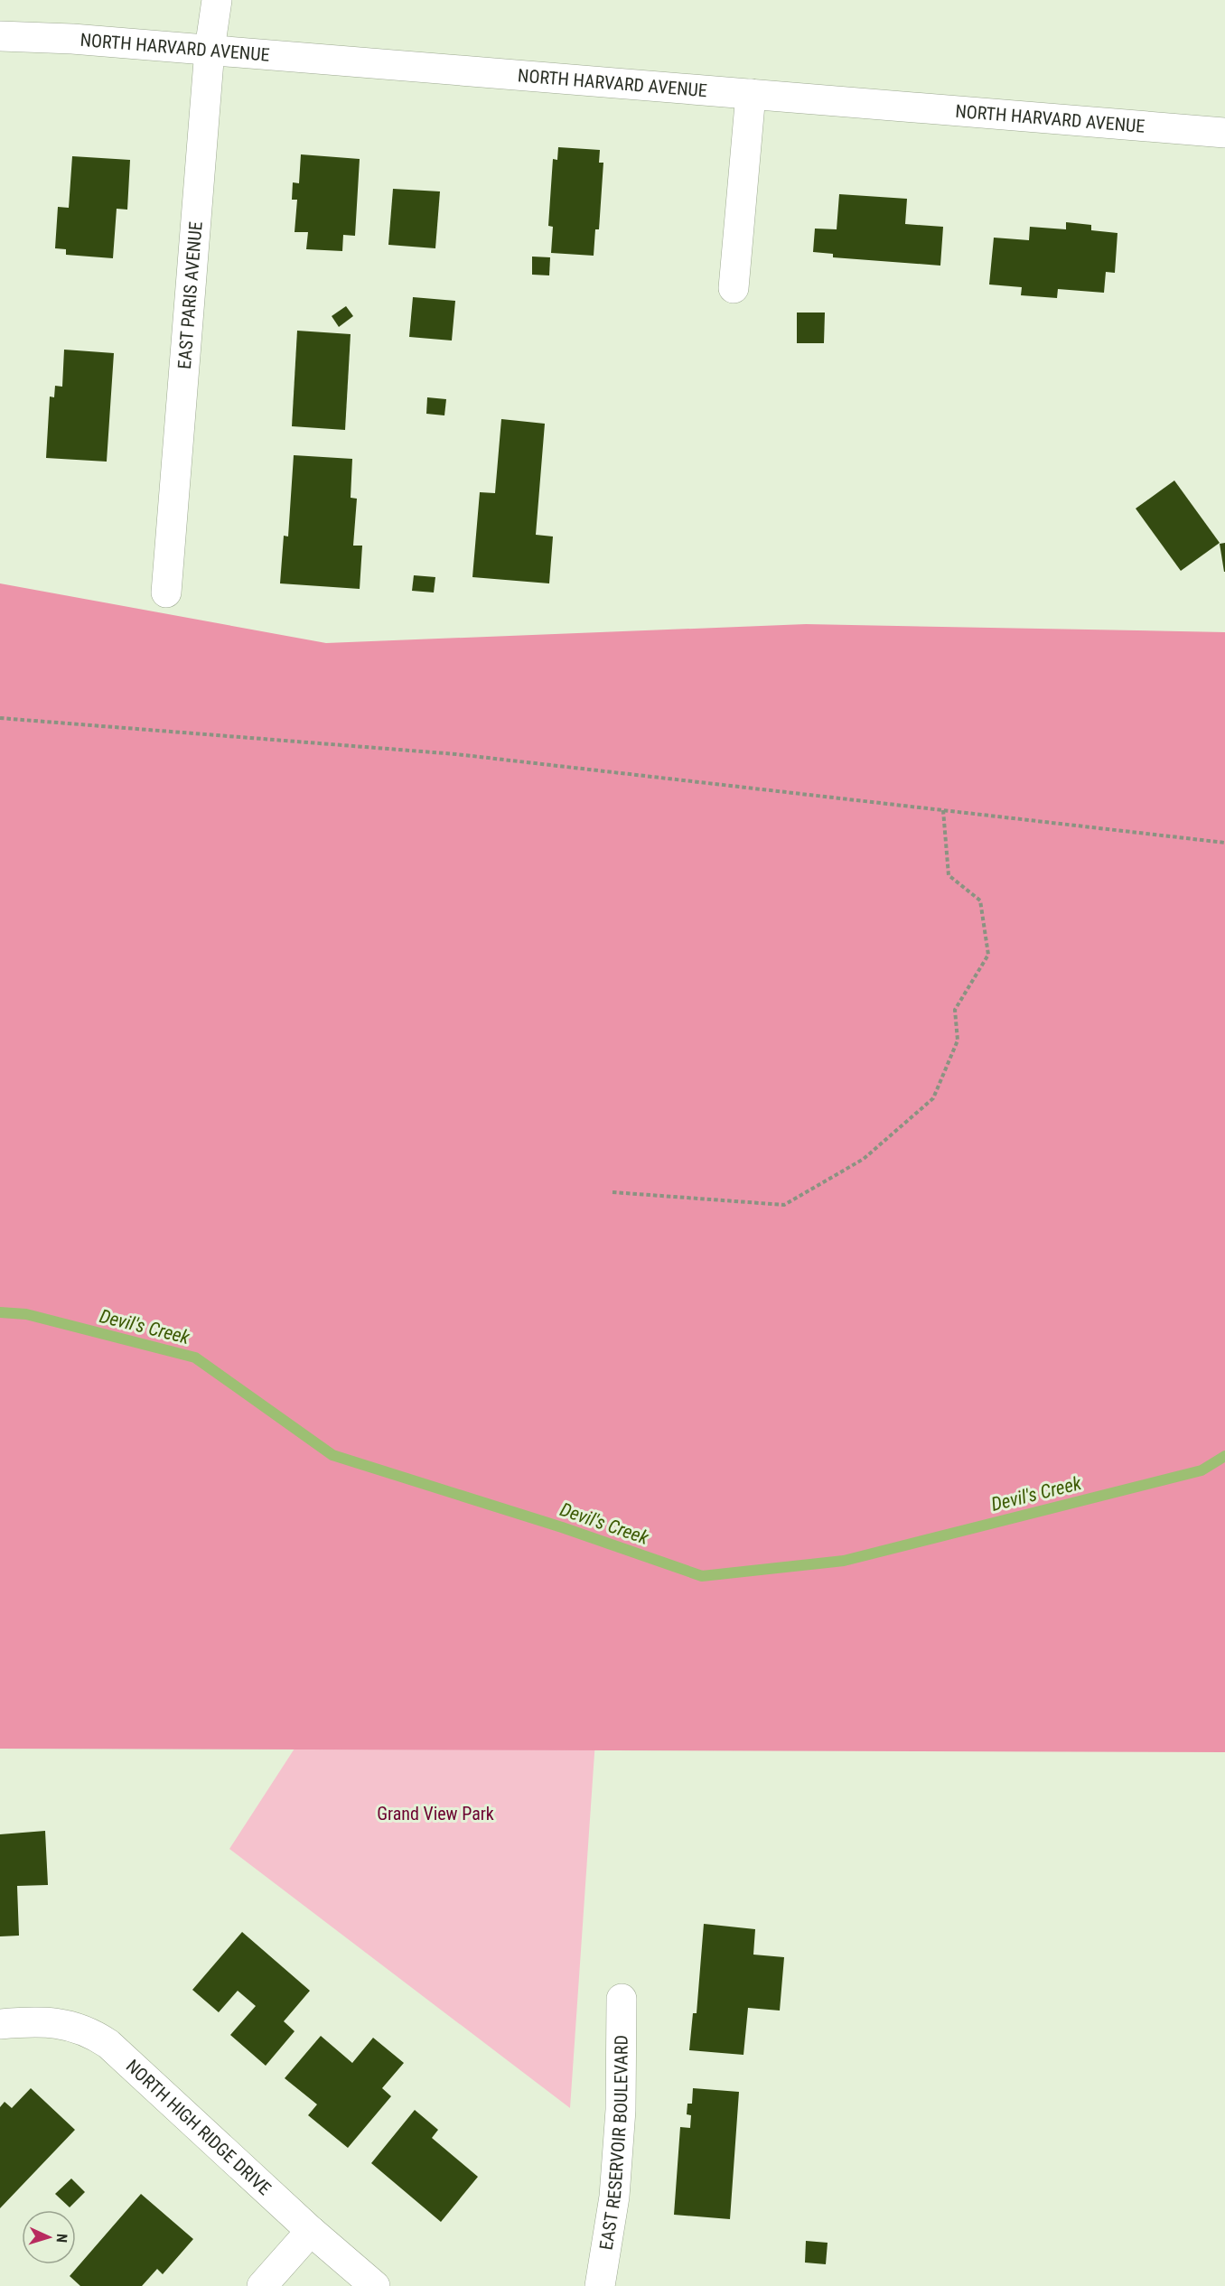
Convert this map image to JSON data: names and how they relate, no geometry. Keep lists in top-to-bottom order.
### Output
{
  "streets": {
    "street": [
      "NORTH HARVARD AVENUE",
      "EAST PARIS AVENUE",
      "NORTH HIGH RIDGE DRIVE",
      "EAST RESERVOIR BOULEVARD"
    ]
  },
  "crossings": [
    ["NORTH HARVARD AVENUE", "EAST PARIS AVENUE"]
  ],
  "water": ["Devil's Creek"],
  "parks": ["Grand View Park"],
  "north": "right"
}
